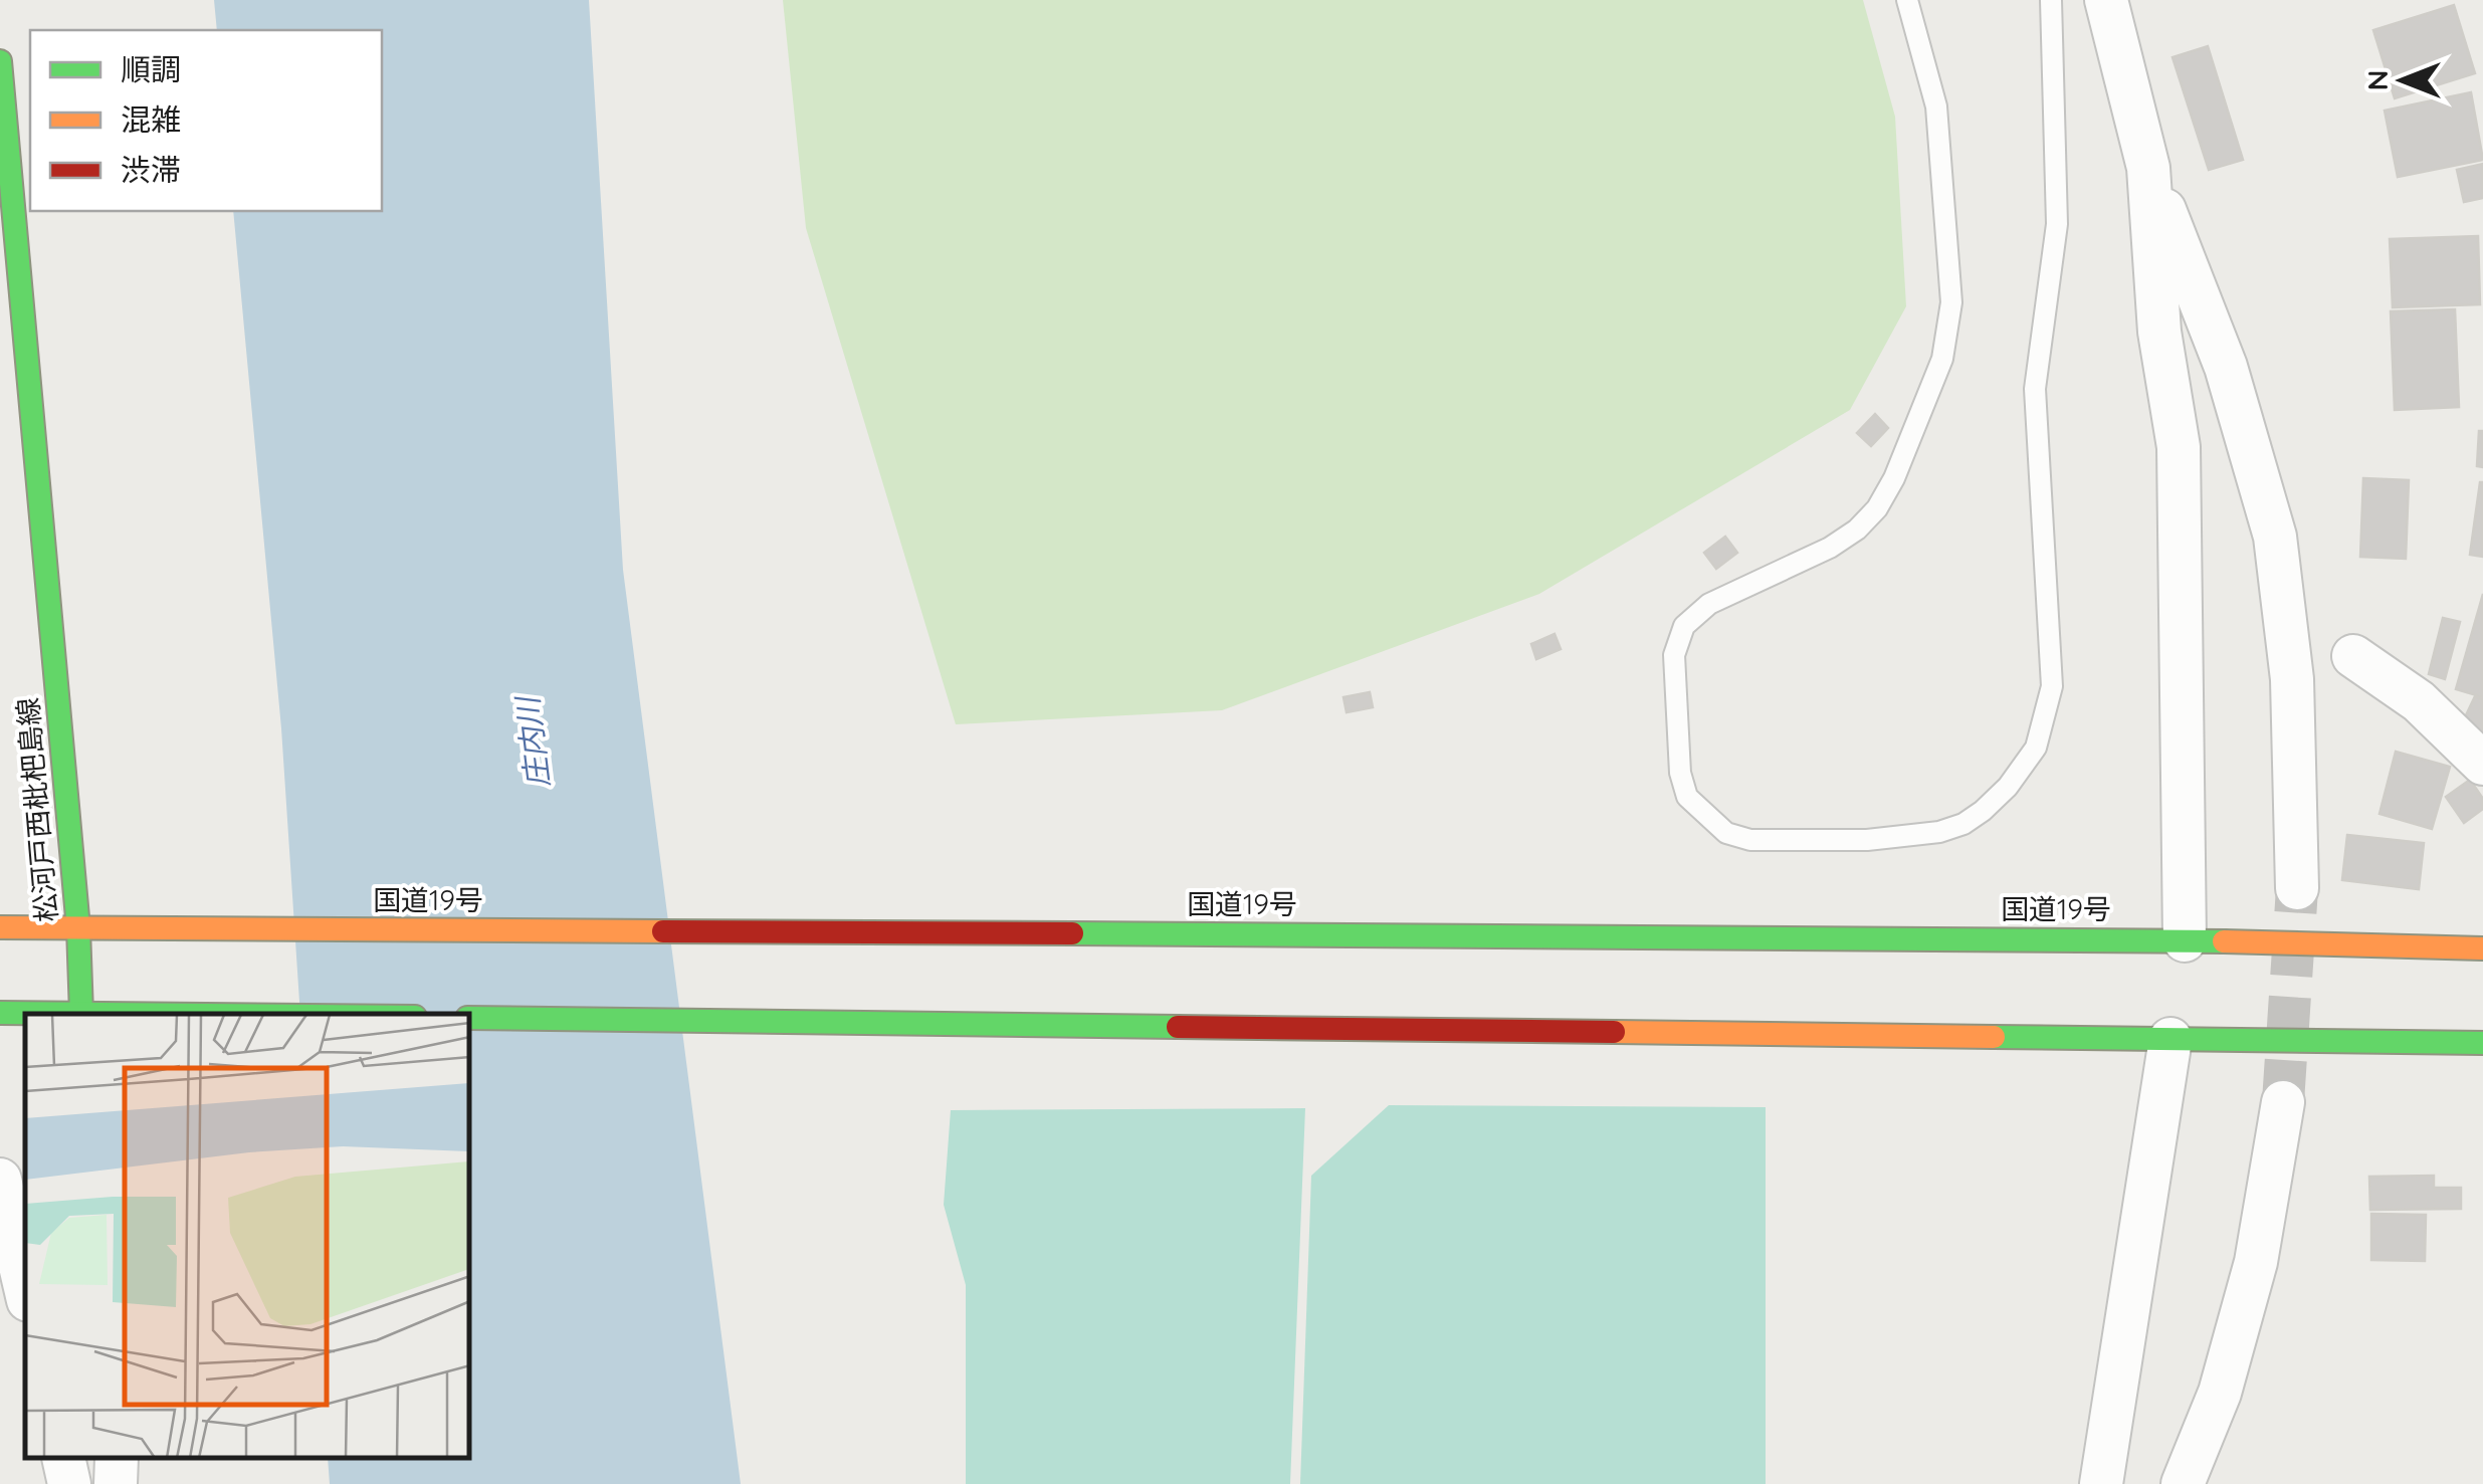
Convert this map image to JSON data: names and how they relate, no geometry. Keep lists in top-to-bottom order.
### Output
{
  "streets": {
    "main road": ["松河戸西枇杷島線", "国道19号"]
  },
  "crossings": [
    ["松河戸西枇杷島線", "国道19号"]
  ],
  "water": ["庄内川"],
  "legend": ["順調", "混雑", "渋滞"],
  "north": "left"
}
